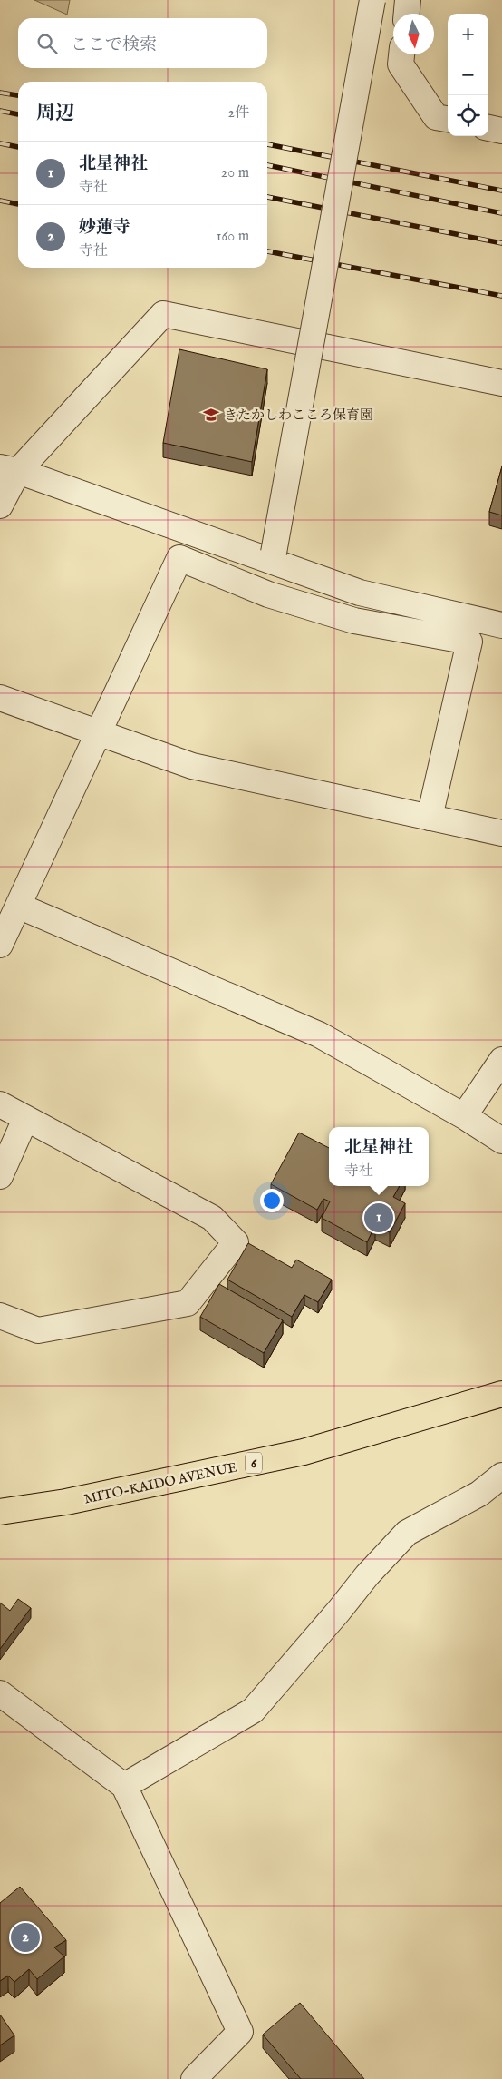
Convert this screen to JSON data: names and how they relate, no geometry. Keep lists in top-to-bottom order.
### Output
{
  "streets": {
    "highway": ["6", "MITO-KAIDO AVENUE"]
  },
  "places": {
    "school or university": ["きたかしわこころ保育園"]
  },
  "north": "bottom",
  "page": {
    "map_buttons": ["+", "−"],
    "search": "ここで検索",
    "heading": ["周辺", "2件"],
    "list": [
      {
        "mark": "1",
        "name": "北星神社",
        "note": "寺社",
        "value": "20 m"
      },
      {
        "mark": "2",
        "name": "妙蓮寺",
        "note": "寺社",
        "value": "160 m"
      }
    ],
    "popup": ["北星神社", "寺社"],
    "pins": ["1", "2"]
  }
}
